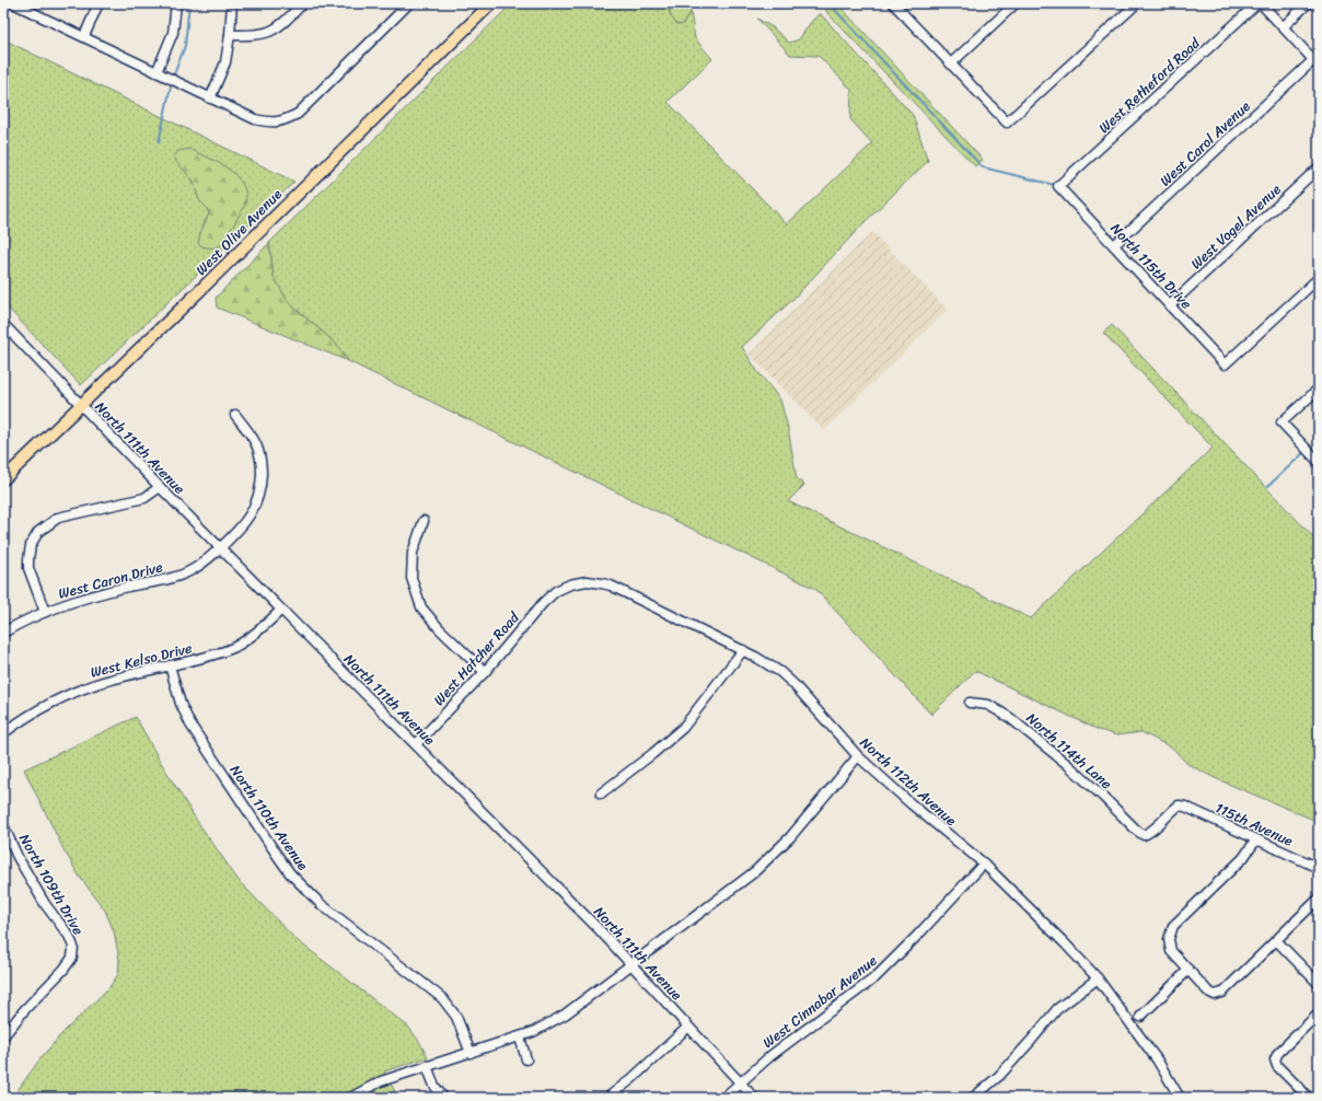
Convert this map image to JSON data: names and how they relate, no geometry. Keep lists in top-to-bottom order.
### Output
{
  "streets": {
    "main road": ["West Olive Avenue"],
    "street": [
      "West Retheford Road",
      "West Carol Avenue",
      "West Vogel Avenue",
      "North 115th Drive",
      "North 111th Avenue",
      "West Caron Drive",
      "West Hatcher Road",
      "West Kelso Drive",
      "North 114th Lane",
      "North 112th Avenue",
      "North 110th Avenue",
      "115th Avenue",
      "North 109th Drive",
      "West Cinnabar Avenue"
    ]
  },
  "crossings": [
    ["West Retheford Road", "North 115th Drive"],
    ["West Carol Avenue", "North 115th Drive"],
    ["West Vogel Avenue", "North 115th Drive"],
    ["West Olive Avenue", "North 111th Avenue"],
    ["North 111th Avenue", "West Caron Drive"],
    ["North 111th Avenue", "West Hatcher Road"],
    ["North 111th Avenue", "West Kelso Drive"],
    ["North 111th Avenue", "West Cinnabar Avenue"],
    ["West Hatcher Road", "North 112th Avenue"],
    ["West Kelso Drive", "North 110th Avenue"],
    ["North 114th Lane", "115th Avenue"],
    ["North 112th Avenue", "West Cinnabar Avenue"]
  ]
}
